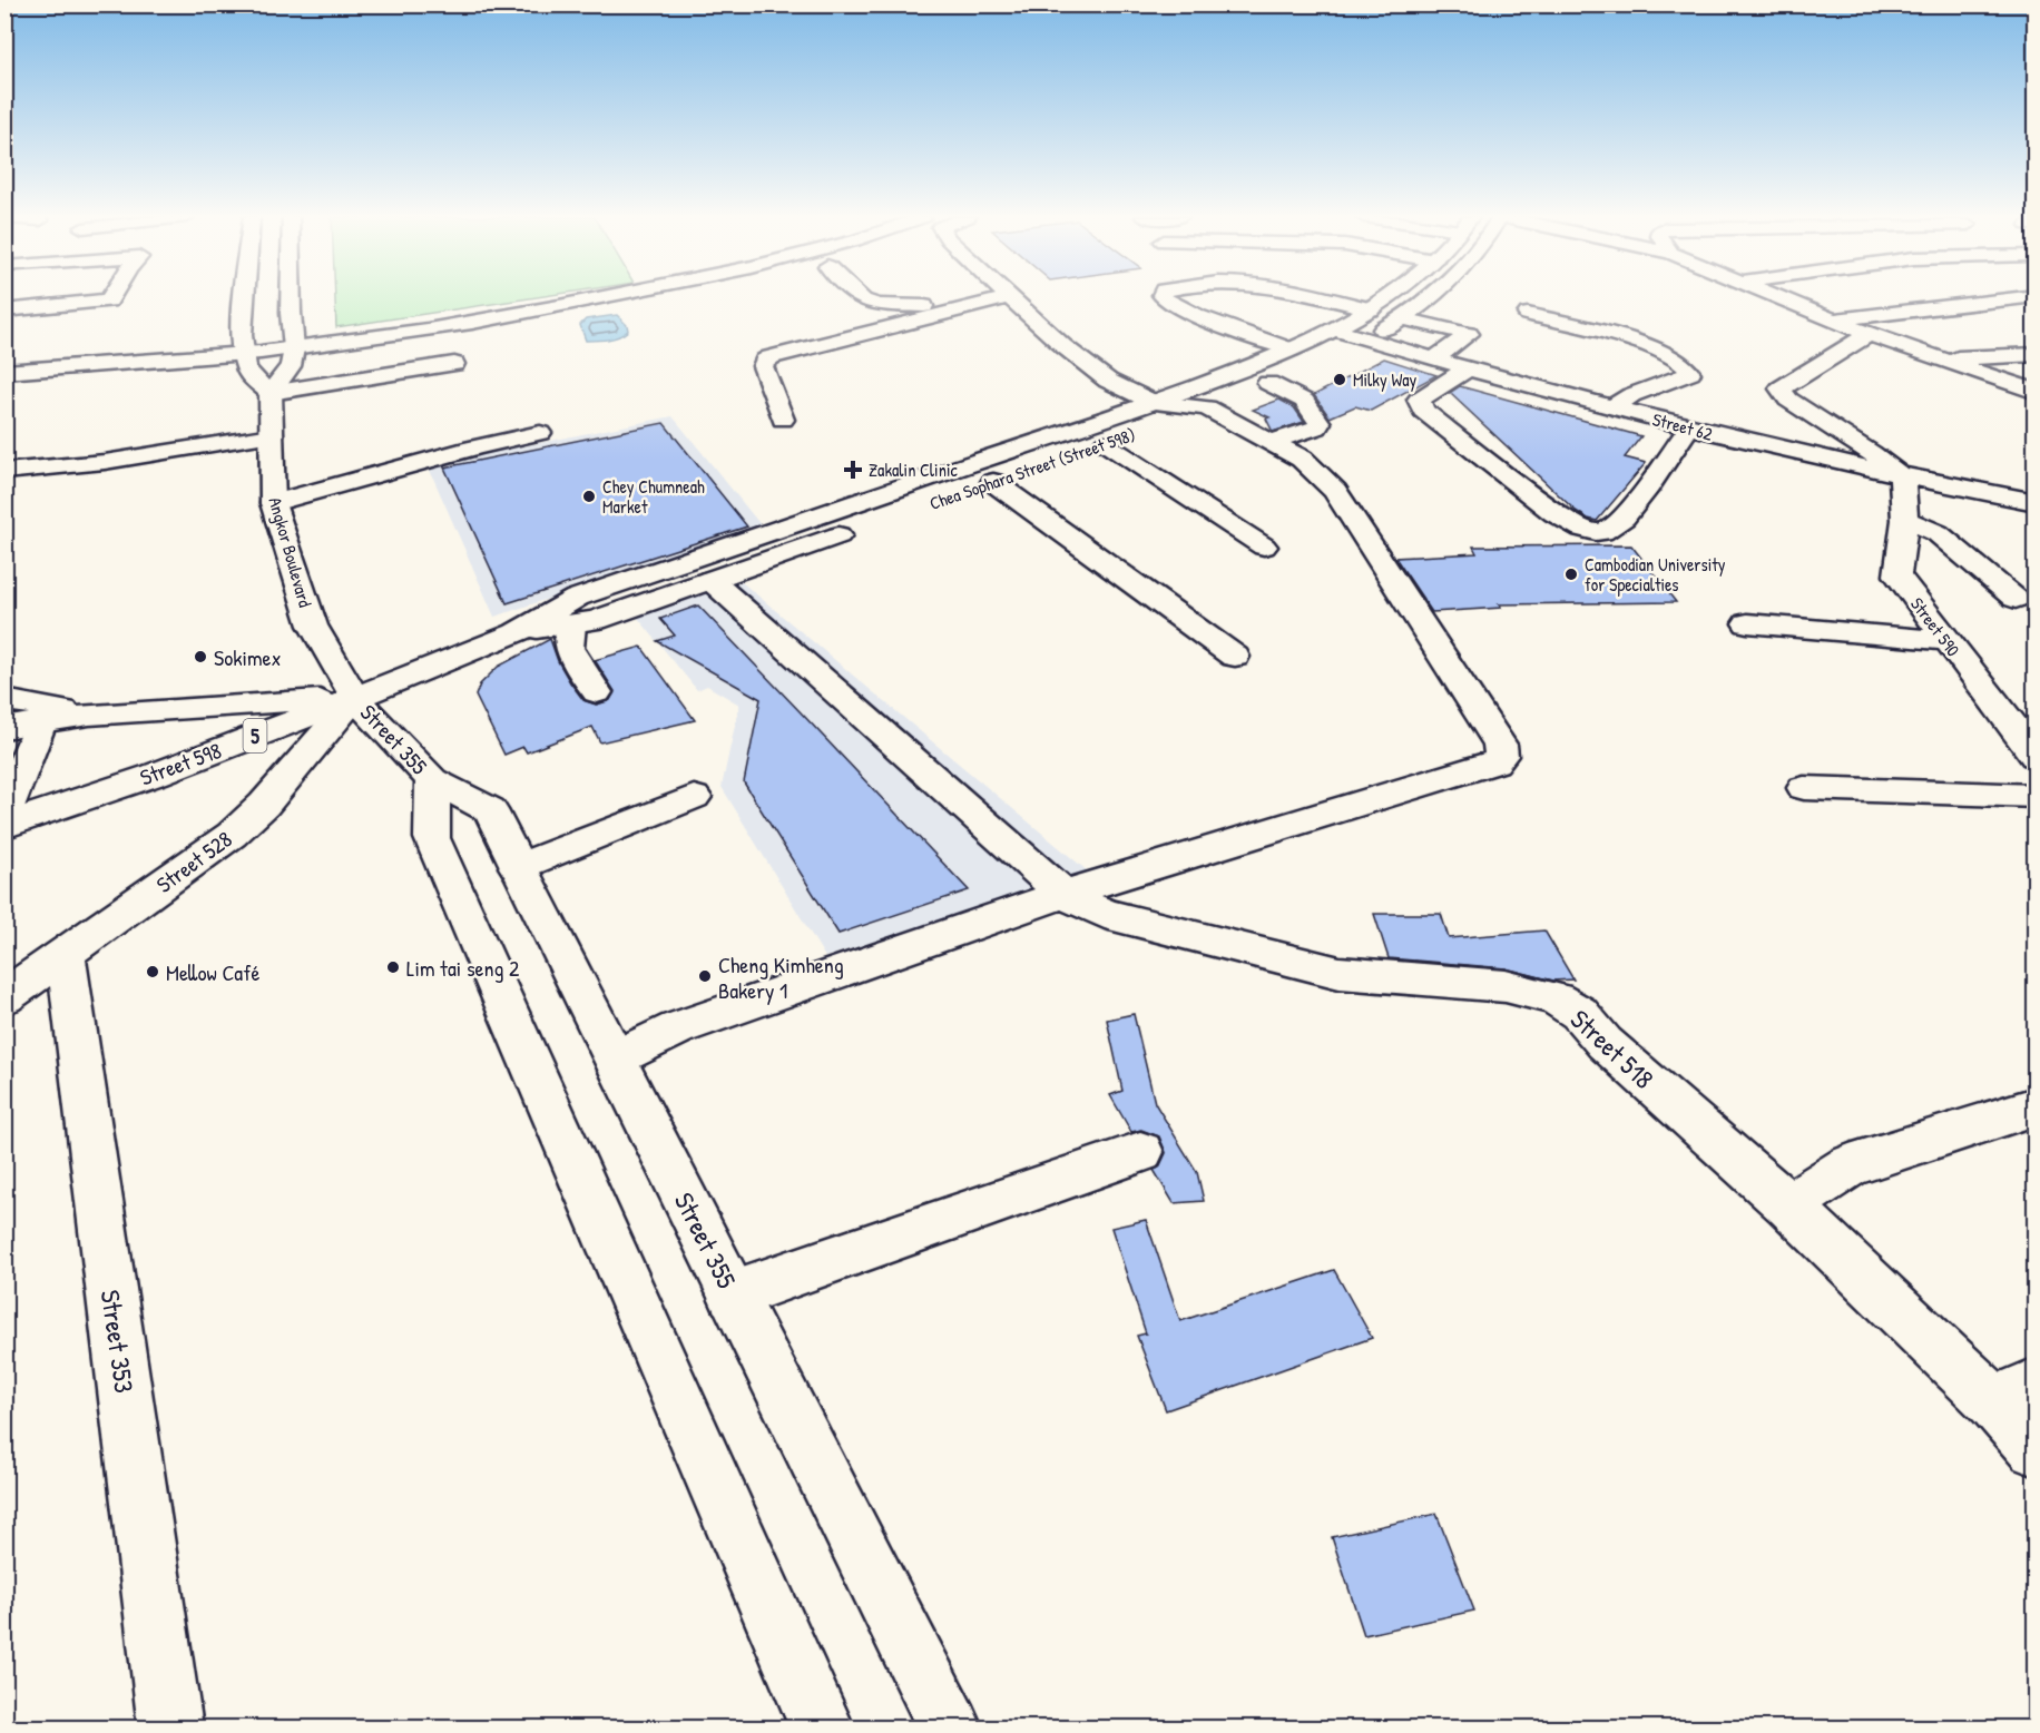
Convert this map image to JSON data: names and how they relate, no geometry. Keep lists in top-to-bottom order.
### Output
{
  "streets": {
    "street": [
      "Street 62",
      "Chea Sophara Street (Street 598)",
      "Angkor Boulevard",
      "Street 590",
      "5",
      "Street 355",
      "Street 598",
      "Street 528",
      "Street 518",
      "Street 353"
    ]
  },
  "crossings": [
    ["Street 62", "Chea Sophara Street (Street 598)"],
    ["Street 62", "Street 590"],
    ["Chea Sophara Street (Street 598)", "Angkor Boulevard"],
    ["Chea Sophara Street (Street 598)", "Street 355"],
    ["Chea Sophara Street (Street 598)", "Street 598"],
    ["Chea Sophara Street (Street 598)", "Street 528"],
    ["Chea Sophara Street (Street 598)", "Street 518"],
    ["Angkor Boulevard", "Street 355"],
    ["Angkor Boulevard", "Street 598"],
    ["Angkor Boulevard", "Street 528"],
    ["Street 355", "Street 598"],
    ["Street 355", "Street 528"],
    ["Street 598", "Street 528"],
    ["Street 528", "Street 353"]
  ],
  "places": {
    "other": [
      "Milky Way",
      "Chey Chumneah Market",
      "Cambodian University for Specialties",
      "Sokimex",
      "Lim tai seng 2",
      "Mellow Café",
      "Cheng Kimheng Bakery 1"
    ],
    "health": ["Zakalin Clinic"]
  }
}
